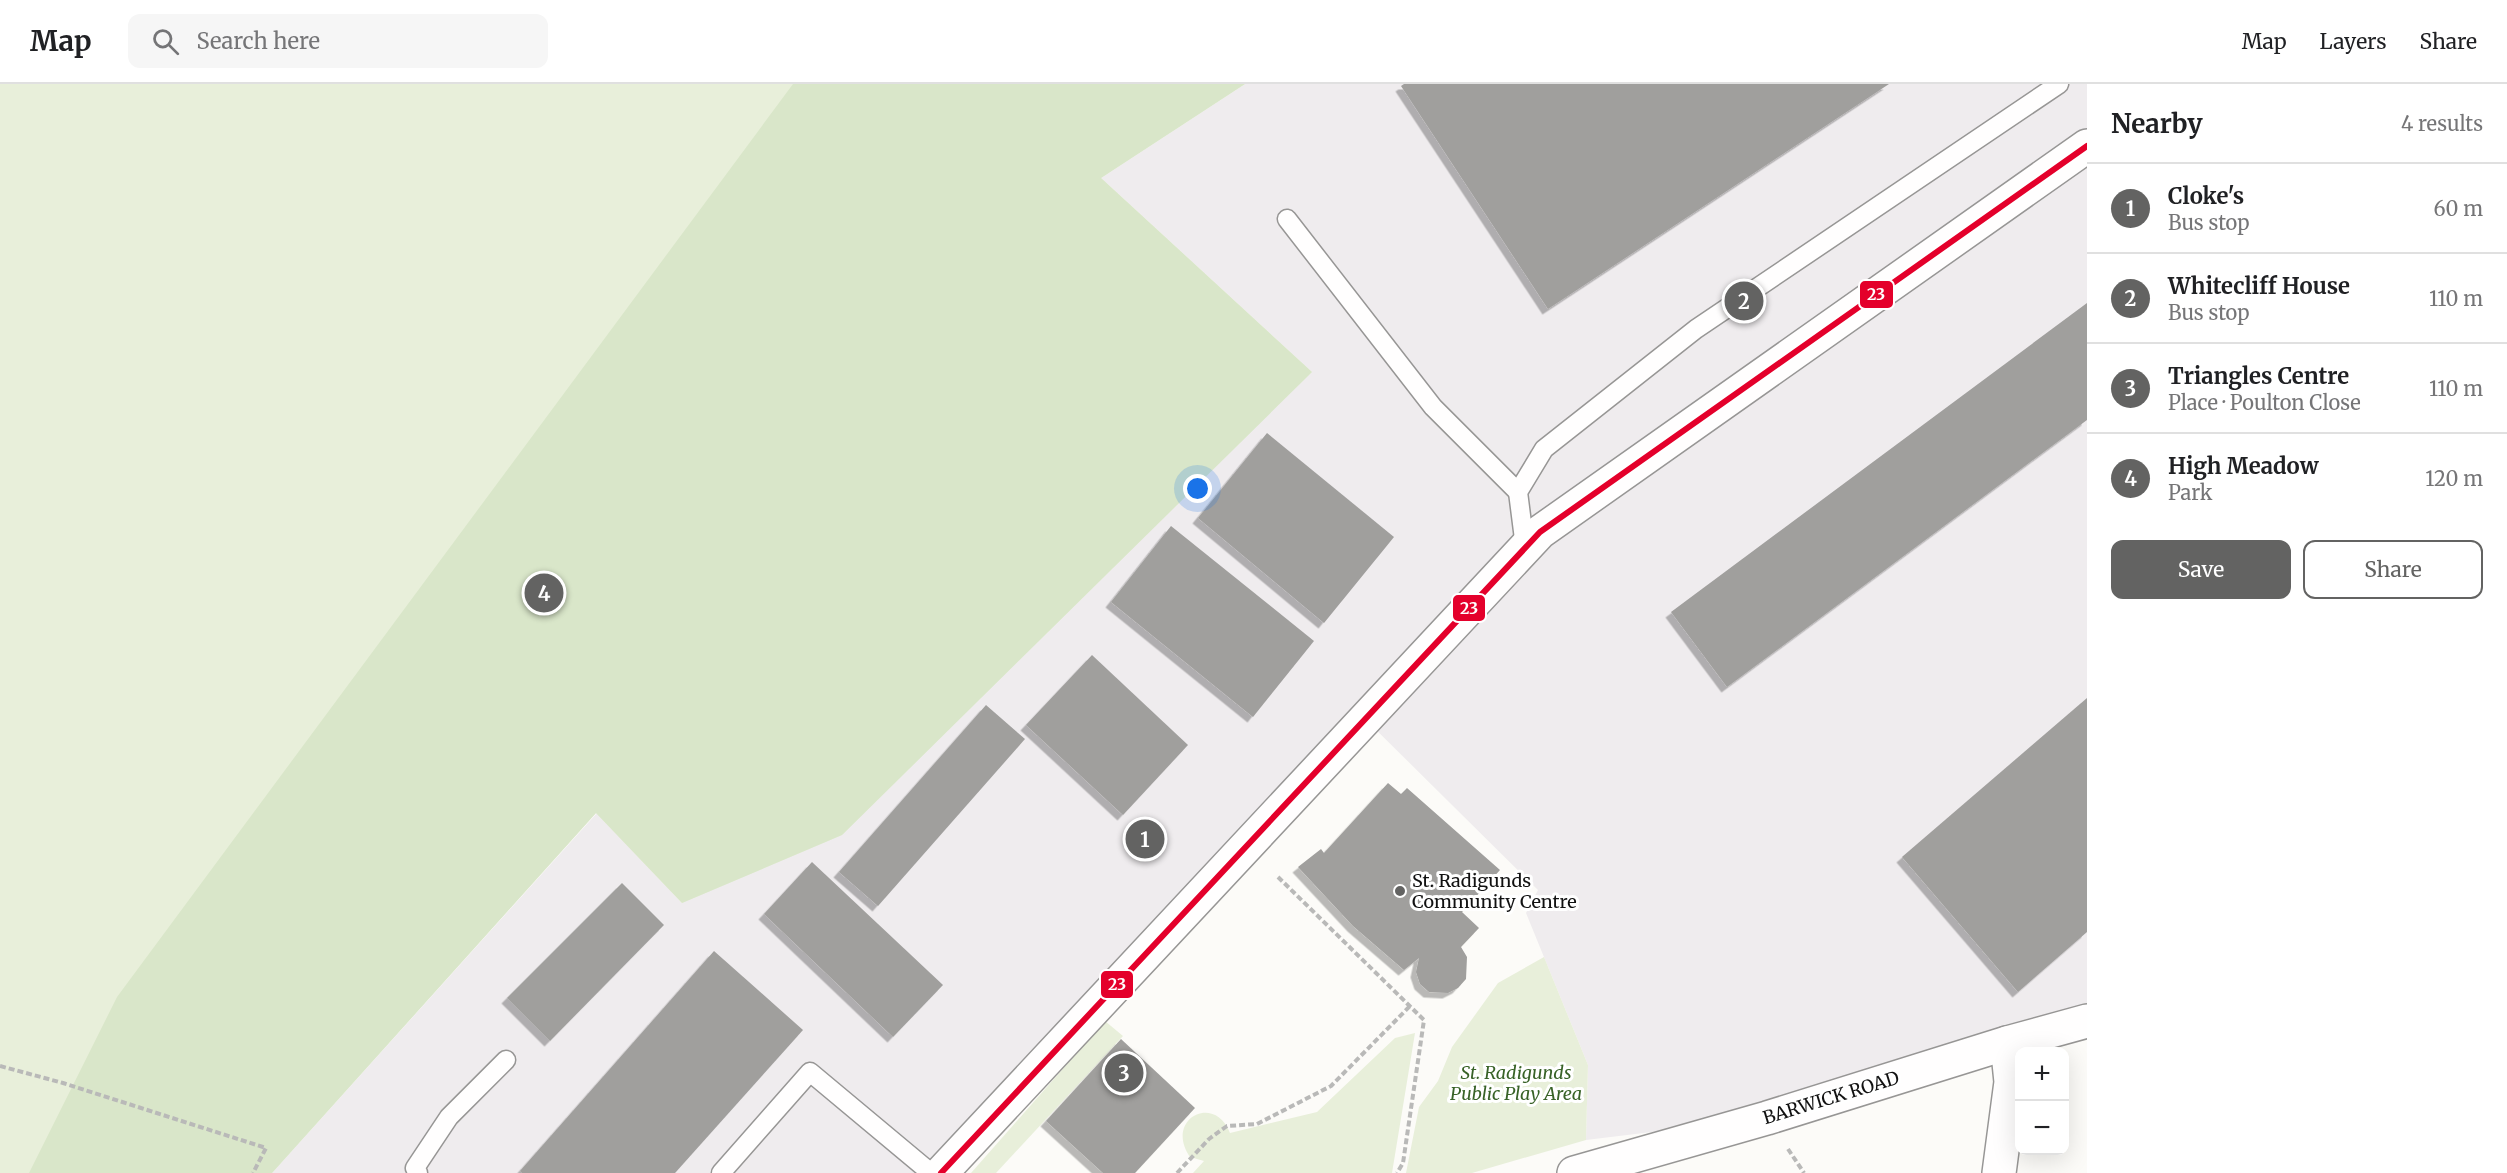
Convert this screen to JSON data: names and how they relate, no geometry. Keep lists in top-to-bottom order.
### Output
{
  "streets": {
    "street": ["BARWICK ROAD"]
  },
  "parks": ["St. Radigunds Public Play Area"],
  "places": ["St. Radigunds Community Centre"],
  "lines": ["transit line 23"],
  "page": {
    "header": "Map",
    "search": "Search here",
    "nav": ["Map", "Layers", "Share"],
    "heading": ["Nearby", "4 results"],
    "list": [
      {
        "mark": "1",
        "name": "Cloke's",
        "note": "Bus stop",
        "value": "60 m"
      },
      {
        "mark": "2",
        "name": "Whitecliff House",
        "note": "Bus stop",
        "value": "110 m"
      },
      {
        "mark": "3",
        "name": "Triangles Centre",
        "note": "Place · Poulton Close",
        "value": "110 m"
      },
      {
        "mark": "4",
        "name": "High Meadow",
        "note": "Park",
        "value": "120 m"
      }
    ],
    "pins": [
      "2",
      "4",
      "1",
      "3"
    ],
    "buttons": ["Save", "Share"],
    "map_buttons": ["+", "−"]
  }
}
